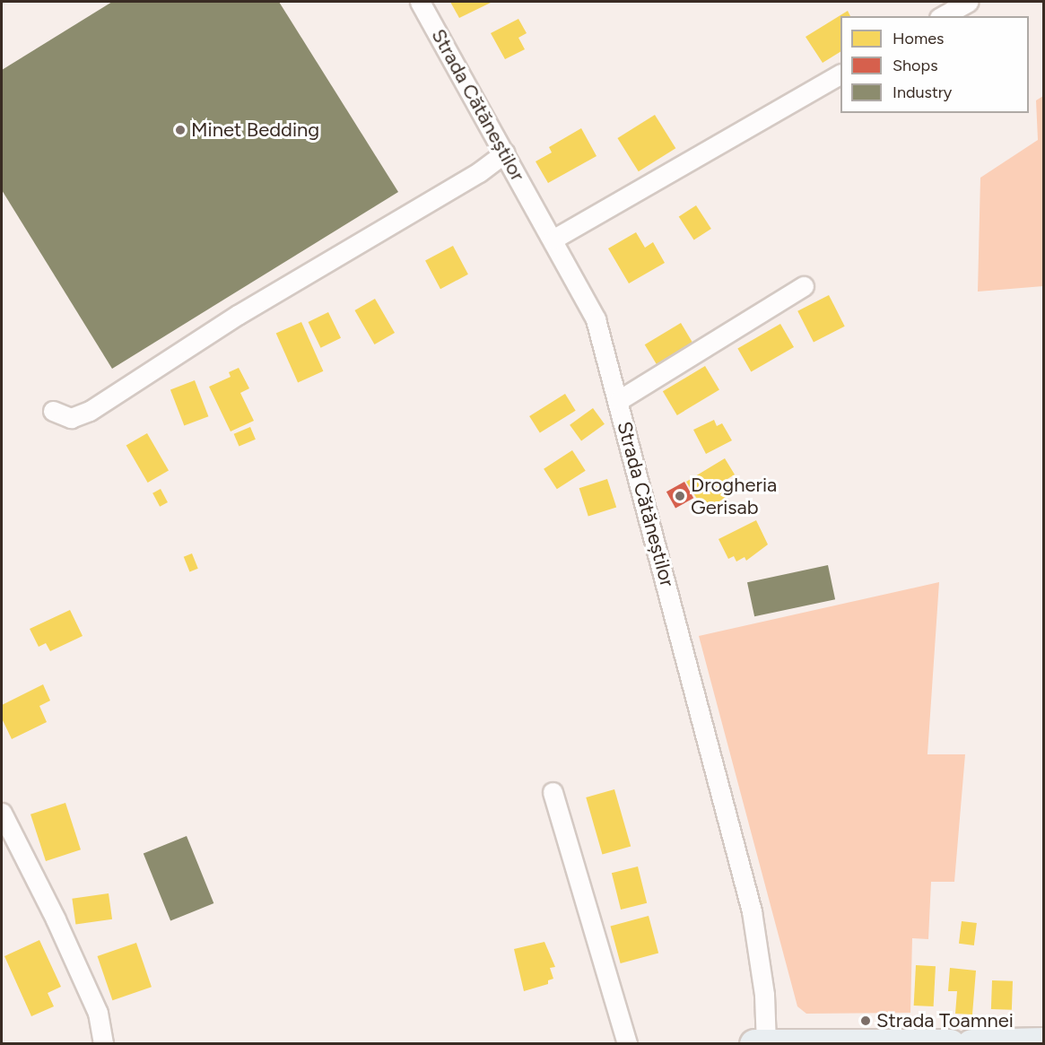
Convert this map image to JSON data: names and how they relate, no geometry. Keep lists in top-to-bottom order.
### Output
{
  "streets": {
    "street": ["Strada Cătăneștilor"]
  },
  "places": ["Minet Bedding", "Drogheria Gerisab", "Strada Toamnei"],
  "legend": ["Homes", "Shops", "Industry"]
}
